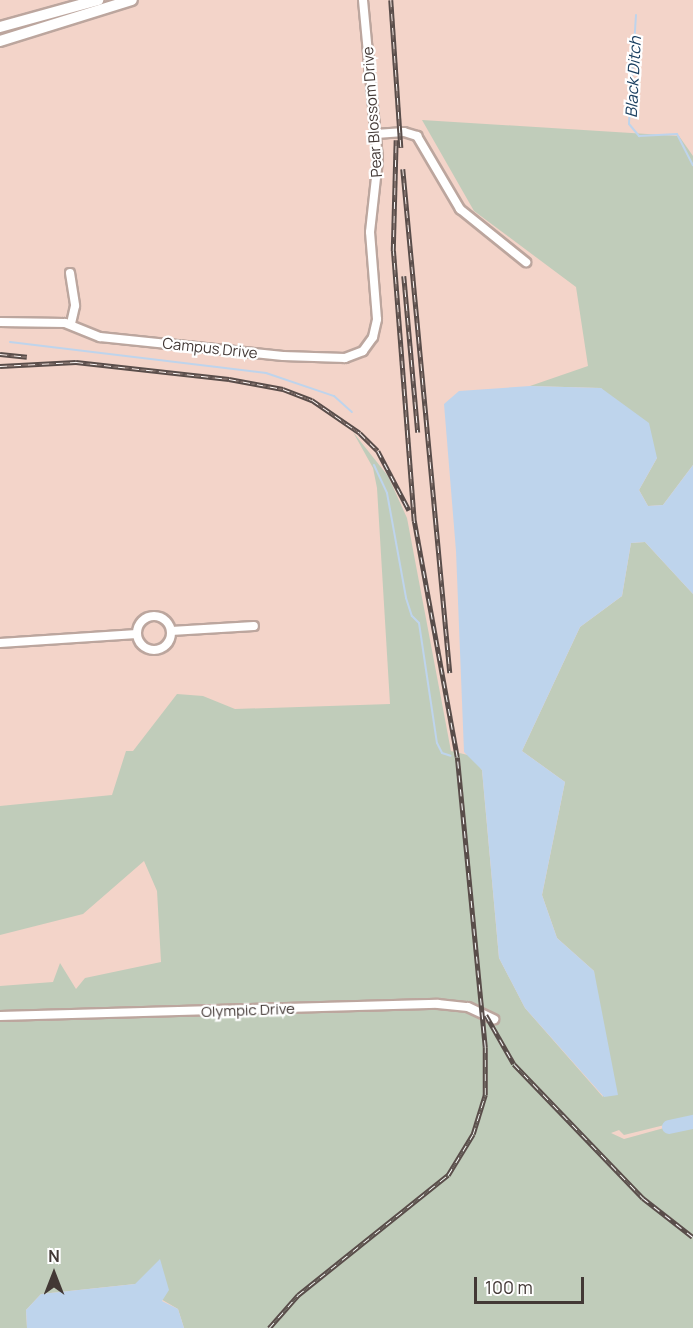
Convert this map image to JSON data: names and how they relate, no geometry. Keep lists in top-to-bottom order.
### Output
{
  "streets": {
    "street": ["Pear Blossom Drive", "Campus Drive", "Olympic Drive"]
  },
  "crossings": [
    ["Pear Blossom Drive", "Campus Drive"]
  ],
  "water": ["Black Ditch"],
  "scale_bar": "100 m",
  "north": "top"
}
